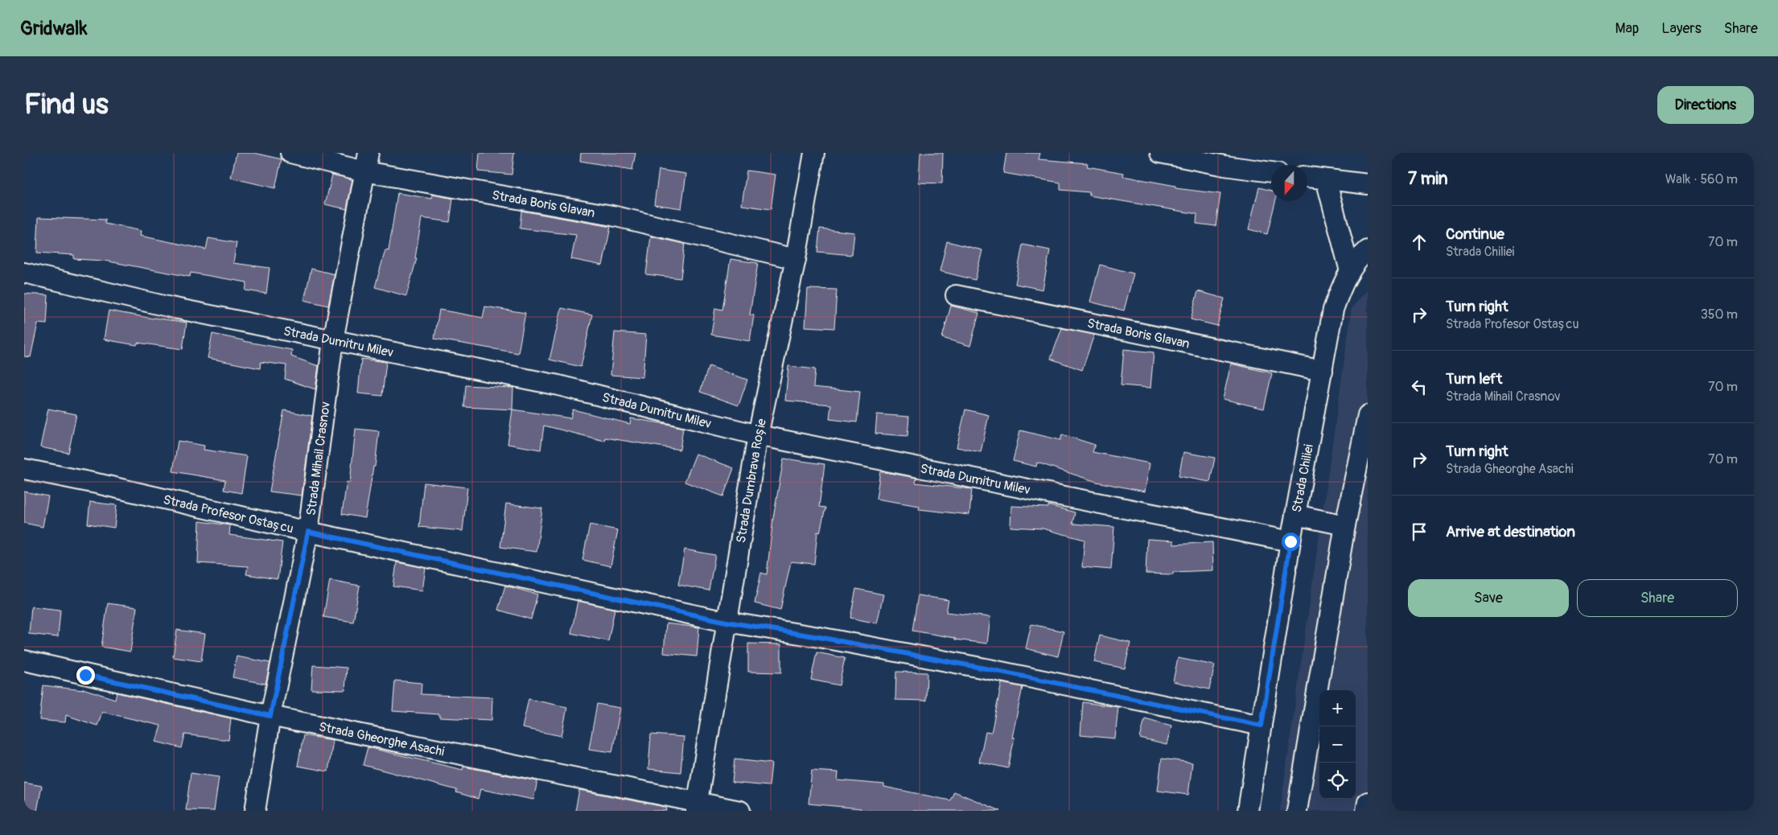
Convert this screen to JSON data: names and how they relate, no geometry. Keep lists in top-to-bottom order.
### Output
{
  "streets": {
    "street": [
      "Strada Boris Glavan",
      "Strada Dumitru Milev",
      "Strada Mihail Crasnov",
      "Strada Chiliei",
      "Strada Dumbrava Roșie",
      "Strada Profesor Ostașcu",
      "Strada Gheorghe Asachi"
    ]
  },
  "crossings": [
    ["Strada Boris Glavan", "Strada Mihail Crasnov"],
    ["Strada Boris Glavan", "Strada Chiliei"],
    ["Strada Boris Glavan", "Strada Dumbrava Roșie"],
    ["Strada Dumitru Milev", "Strada Mihail Crasnov"],
    ["Strada Dumitru Milev", "Strada Chiliei"],
    ["Strada Dumitru Milev", "Strada Dumbrava Roșie"],
    ["Strada Mihail Crasnov", "Strada Profesor Ostașcu"],
    ["Strada Mihail Crasnov", "Strada Gheorghe Asachi"],
    ["Strada Chiliei", "Strada Profesor Ostașcu"],
    ["Strada Dumbrava Roșie", "Strada Profesor Ostașcu"],
    ["Strada Dumbrava Roșie", "Strada Gheorghe Asachi"]
  ],
  "north": "bottom",
  "page": {
    "header": "Gridwalk",
    "nav": ["Map", "Layers", "Share"],
    "buttons": [
      "Directions",
      ["Save", "Share"]
    ],
    "title": "Find us",
    "heading": ["7 min", "Walk · 560 m"],
    "list": [
      ["Continue", "Strada Chiliei", "70 m"],
      ["Turn right", "Strada Profesor Ostașcu", "350 m"],
      ["Turn left", "Strada Mihail Crasnov", "70 m"],
      ["Turn right", "Strada Gheorghe Asachi", "70 m"],
      "Arrive at destination"
    ],
    "map_buttons": ["+", "−"]
  }
}
